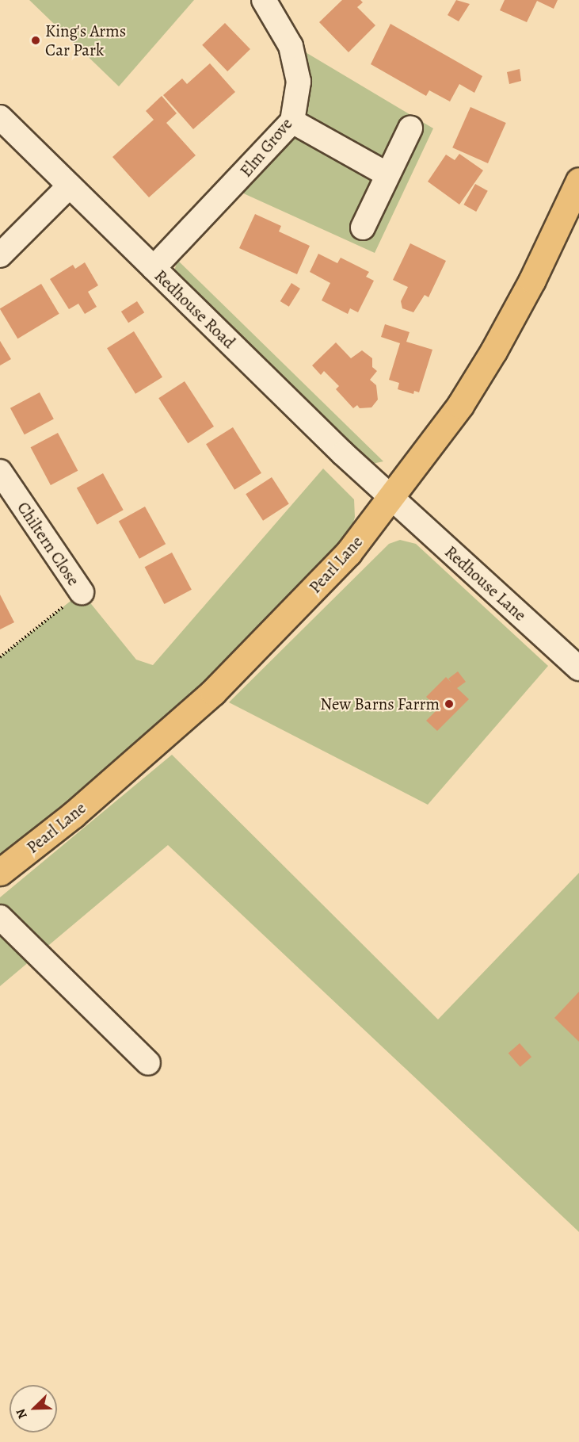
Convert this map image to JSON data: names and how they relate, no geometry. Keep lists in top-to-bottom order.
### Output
{
  "streets": {
    "main road": ["Pearl Lane"],
    "street": [
      "Elm Grove",
      "Redhouse Road",
      "Chiltern Close",
      "Redhouse Lane"
    ]
  },
  "crossings": [
    ["Elm Grove", "Redhouse Road"],
    ["Redhouse Road", "Pearl Lane"],
    ["Redhouse Road", "Redhouse Lane"],
    ["Pearl Lane", "Redhouse Lane"]
  ],
  "places": ["King's Arms Car Park", "New Barns Farrm"],
  "north": "bottom left"
}
